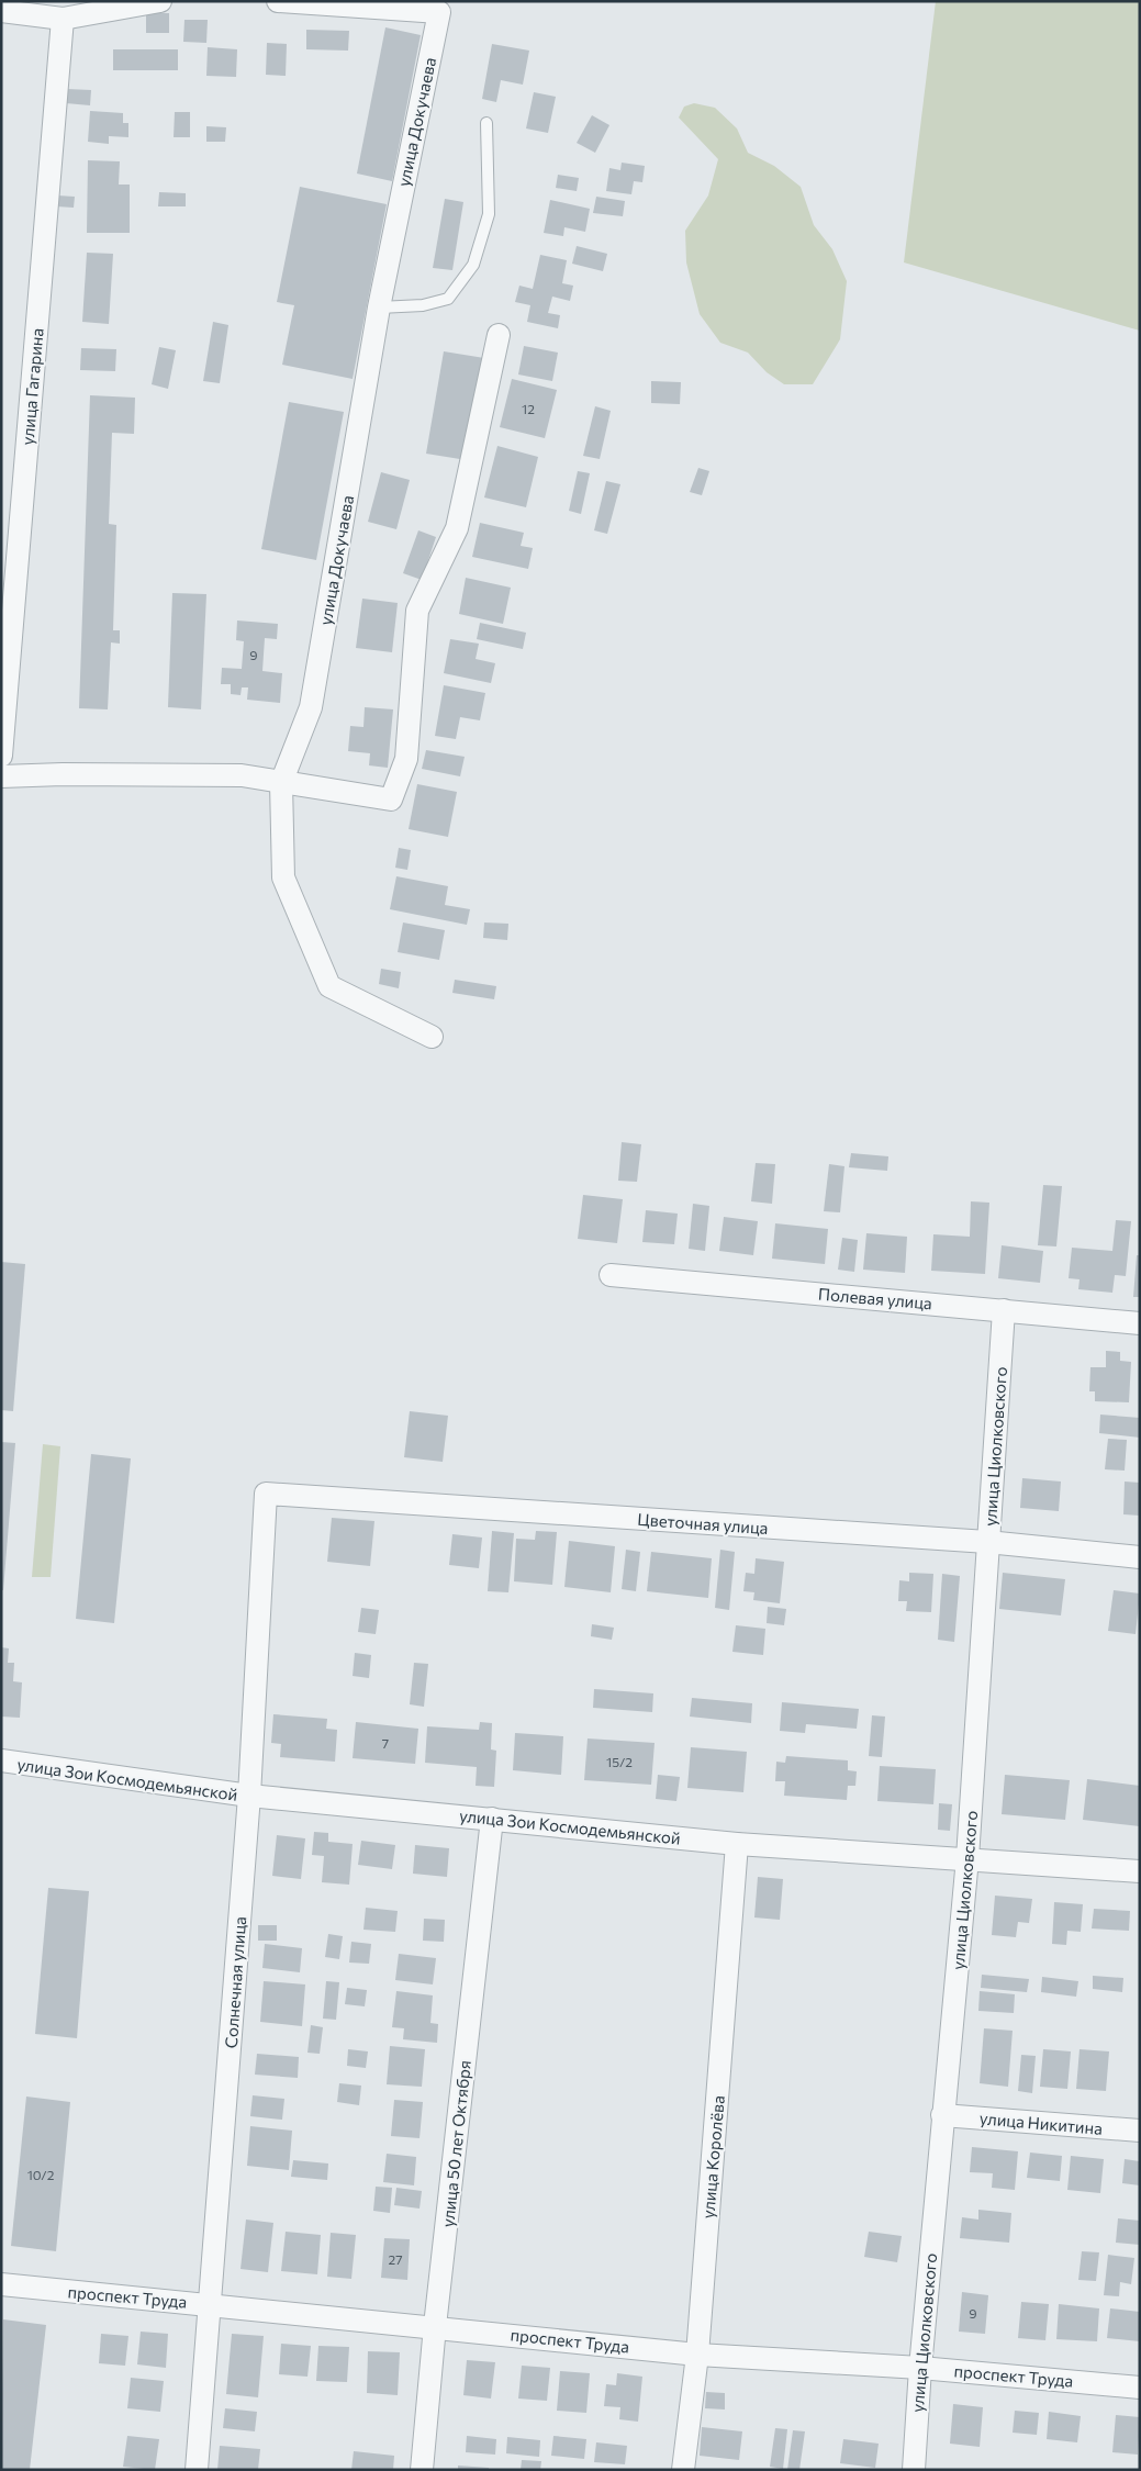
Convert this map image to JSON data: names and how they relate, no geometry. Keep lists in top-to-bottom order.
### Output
{
  "streets": {
    "street": [
      "улица Докучаева",
      "улица Гагарина",
      "Полевая улица",
      "улица Циолковского",
      "Цветочная улица",
      "улица Зои Космодемьянской",
      "Солнечная улица",
      "улица Никитина",
      "улица 50 лет Октября",
      "улица Королёва",
      "проспект Труда"
    ]
  },
  "crossings": [
    ["Полевая улица", "улица Циолковского"],
    ["улица Циолковского", "Цветочная улица"],
    ["улица Циолковского", "улица Зои Космодемьянской"],
    ["улица Циолковского", "улица Никитина"],
    ["улица Циолковского", "проспект Труда"],
    ["Цветочная улица", "Солнечная улица"],
    ["улица Зои Космодемьянской", "Солнечная улица"],
    ["улица Зои Космодемьянской", "улица 50 лет Октября"],
    ["улица Зои Космодемьянской", "улица Королёва"],
    ["Солнечная улица", "проспект Труда"],
    ["улица 50 лет Октября", "проспект Труда"],
    ["улица Королёва", "проспект Труда"]
  ],
  "house_numbers": [
    "12",
    "9",
    "7",
    "15/2",
    "10/2",
    "27",
    "9"
  ]
}
